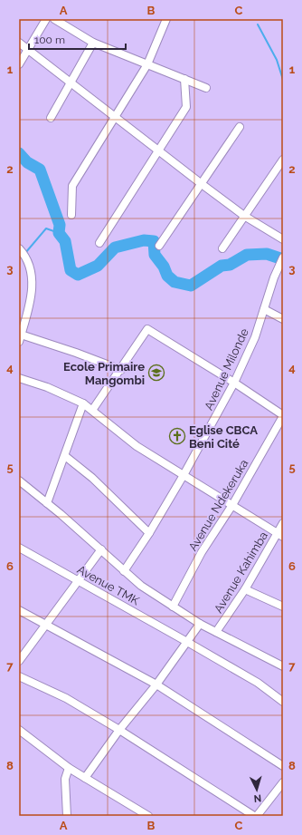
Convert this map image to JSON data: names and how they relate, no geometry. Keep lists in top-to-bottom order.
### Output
{
  "streets": {
    "street": [
      "Avenue Milonde",
      "Avenue Ndekeruka",
      "Avenue Kahimba",
      "Avenue TMK"
    ]
  },
  "places": {
    "school or university": ["Ecole Primaire Mangombi"],
    "church": ["Eglise CBCA Beni Cité"]
  },
  "scale_bar": "100 m",
  "north": "bottom",
  "grid": {
    "columns": ["A", "B", "C"],
    "rows": [
      "1",
      "2",
      "3",
      "4",
      "5",
      "6",
      "7",
      "8"
    ]
  }
}
